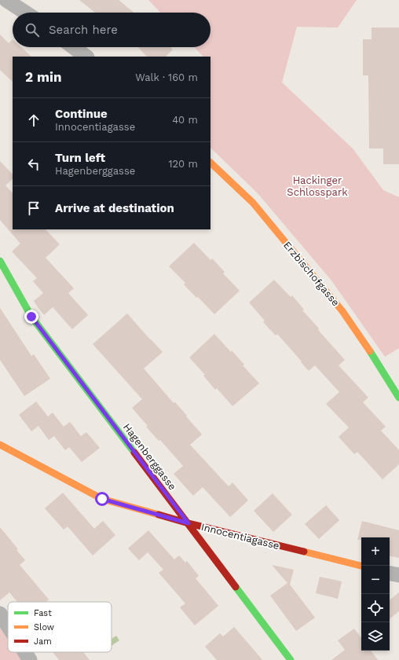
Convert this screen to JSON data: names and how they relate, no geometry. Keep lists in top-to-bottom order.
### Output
{
  "streets": {
    "street": ["Erzbischofgasse", "Hagenberggasse", "Innocentiagasse"]
  },
  "crossings": [
    ["Hagenberggasse", "Innocentiagasse"]
  ],
  "parks": ["Hackinger Schlosspark"],
  "legend": ["Fast", "Slow", "Jam"],
  "page": {
    "search": "Search here",
    "heading": ["2 min", "Walk · 160 m"],
    "list": [
      ["Continue", "Innocentiagasse", "40 m"],
      ["Turn left", "Hagenberggasse", "120 m"],
      "Arrive at destination"
    ],
    "map_buttons": ["+", "−"]
  }
}
